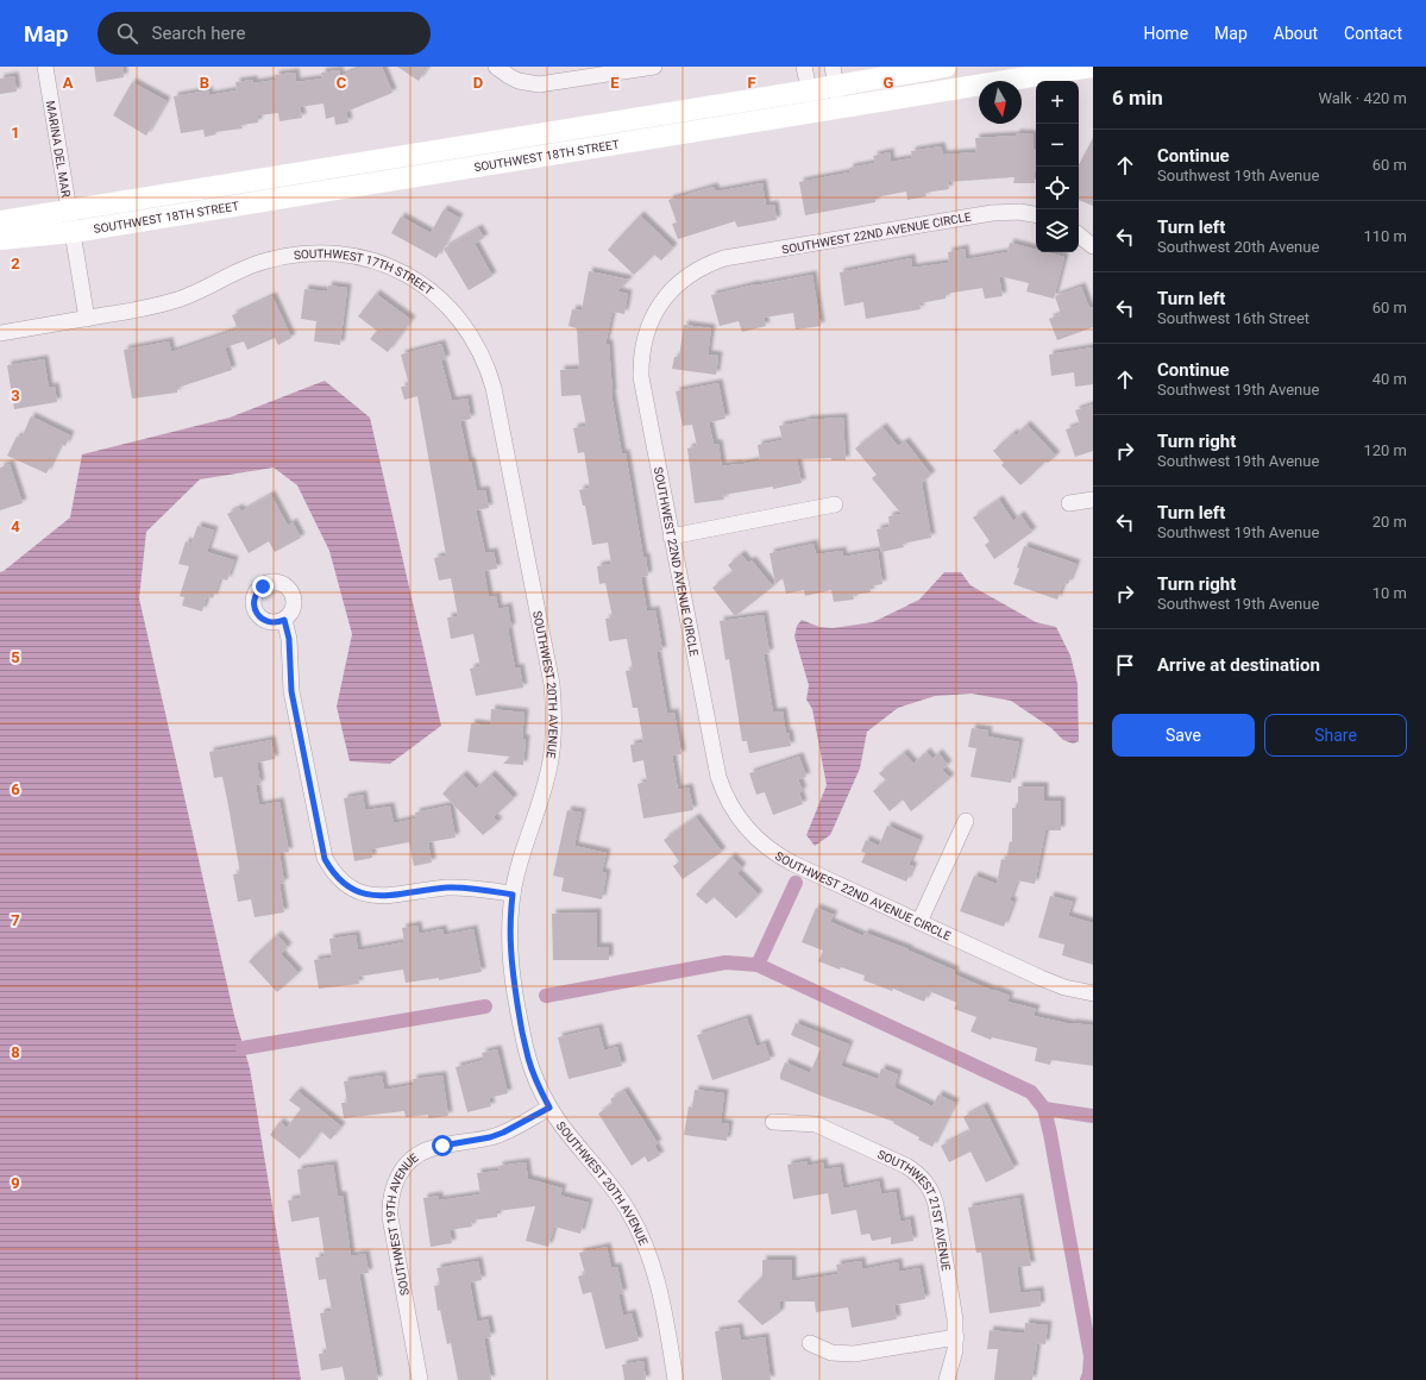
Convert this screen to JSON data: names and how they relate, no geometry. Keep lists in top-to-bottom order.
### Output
{
  "streets": {
    "main road": ["SOUTHWEST 18TH STREET"],
    "street": [
      "MARINA DEL MAR",
      "SOUTHWEST 22ND AVENUE CIRCLE",
      "SOUTHWEST 17TH STREET",
      "SOUTHWEST 20TH AVENUE",
      "SOUTHWEST 21ST AVENUE",
      "SOUTHWEST 19TH AVENUE"
    ]
  },
  "crossings": [
    ["MARINA DEL MAR", "SOUTHWEST 18TH STREET"],
    ["SOUTHWEST 17TH STREET", "SOUTHWEST 20TH AVENUE"],
    ["SOUTHWEST 20TH AVENUE", "SOUTHWEST 19TH AVENUE"]
  ],
  "north": "bottom",
  "page": {
    "header": "Map",
    "search": "Search here",
    "nav": [
      "Home",
      "Map",
      "About",
      "Contact"
    ],
    "heading": ["6 min", "Walk · 420 m"],
    "map_buttons": ["+", "−"],
    "list": [
      ["Continue", "Southwest 19th Avenue", "60 m"],
      ["Turn left", "Southwest 20th Avenue", "110 m"],
      ["Turn left", "Southwest 16th Street", "60 m"],
      ["Continue", "Southwest 19th Avenue", "40 m"],
      ["Turn right", "Southwest 19th Avenue", "120 m"],
      ["Turn left", "Southwest 19th Avenue", "20 m"],
      ["Turn right", "Southwest 19th Avenue", "10 m"],
      "Arrive at destination"
    ],
    "buttons": ["Save", "Share"]
  },
  "grid": {
    "columns": [
      "A",
      "B",
      "C",
      "D",
      "E",
      "F",
      "G"
    ],
    "rows": [
      "1",
      "2",
      "3",
      "4",
      "5",
      "6",
      "7",
      "8",
      "9"
    ]
  }
}
